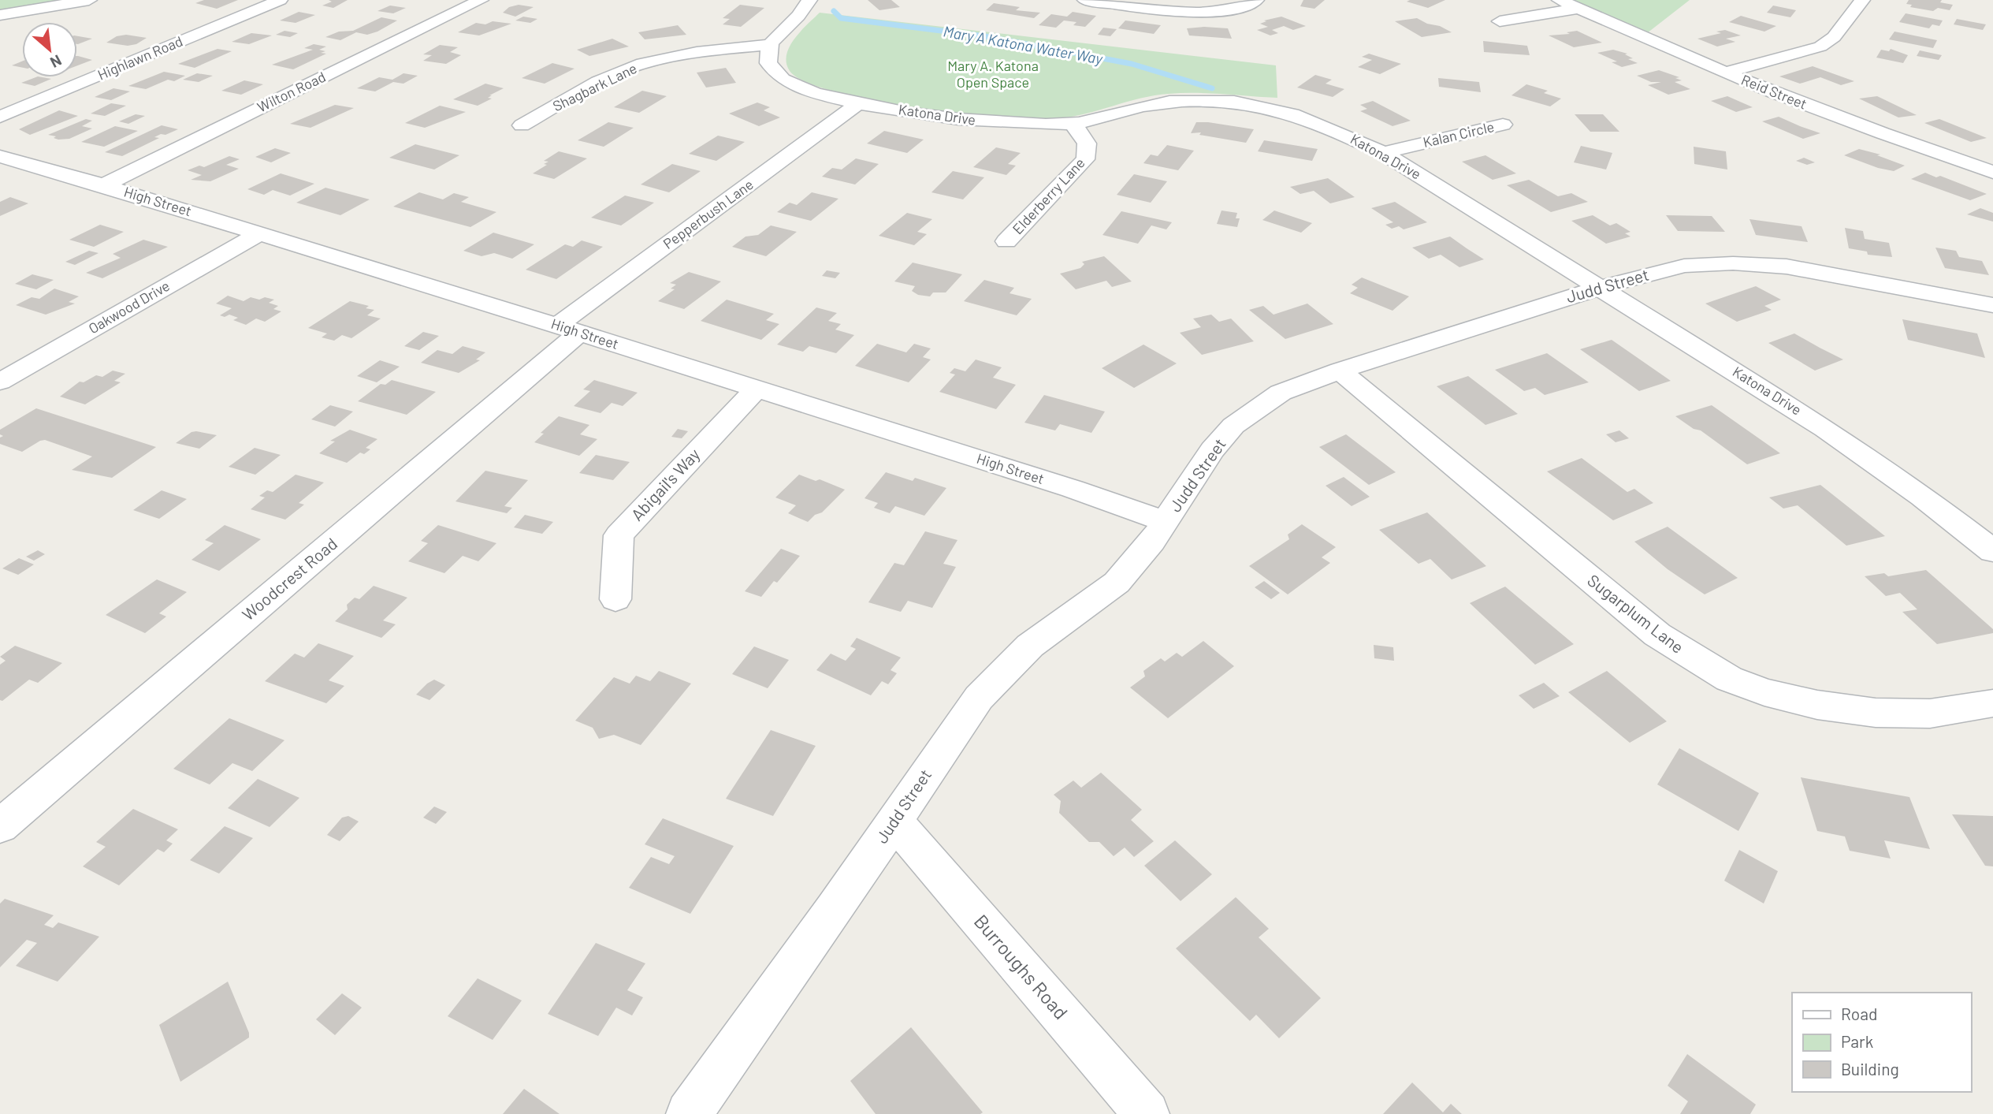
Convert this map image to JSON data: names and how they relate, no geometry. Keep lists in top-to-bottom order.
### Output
{
  "streets": {
    "street": [
      "Highlawn Road",
      "Shagbark Lane",
      "Wilton Road",
      "Reid Street",
      "Katona Drive",
      "Kalan Circle",
      "Elderberry Lane",
      "High Street",
      "Pepperbush Lane",
      "Judd Street",
      "Oakwood Drive",
      "Abigail's Way",
      "Woodcrest Road",
      "Sugarplum Lane",
      "Burroughs Road"
    ]
  },
  "crossings": [
    ["Shagbark Lane", "Katona Drive"],
    ["Wilton Road", "High Street"],
    ["Katona Drive", "Kalan Circle"],
    ["Katona Drive", "Elderberry Lane"],
    ["Katona Drive", "Pepperbush Lane"],
    ["Katona Drive", "Judd Street"],
    ["High Street", "Pepperbush Lane"],
    ["High Street", "Judd Street"],
    ["High Street", "Oakwood Drive"],
    ["High Street", "Abigail's Way"],
    ["High Street", "Woodcrest Road"],
    ["Pepperbush Lane", "Woodcrest Road"],
    ["Judd Street", "Sugarplum Lane"],
    ["Judd Street", "Burroughs Road"]
  ],
  "water": ["Mary A Katona Water Way"],
  "parks": ["Mary A. Katona Open Space"],
  "legend": ["Road", "Park", "Building"],
  "north": "bottom right"
}
